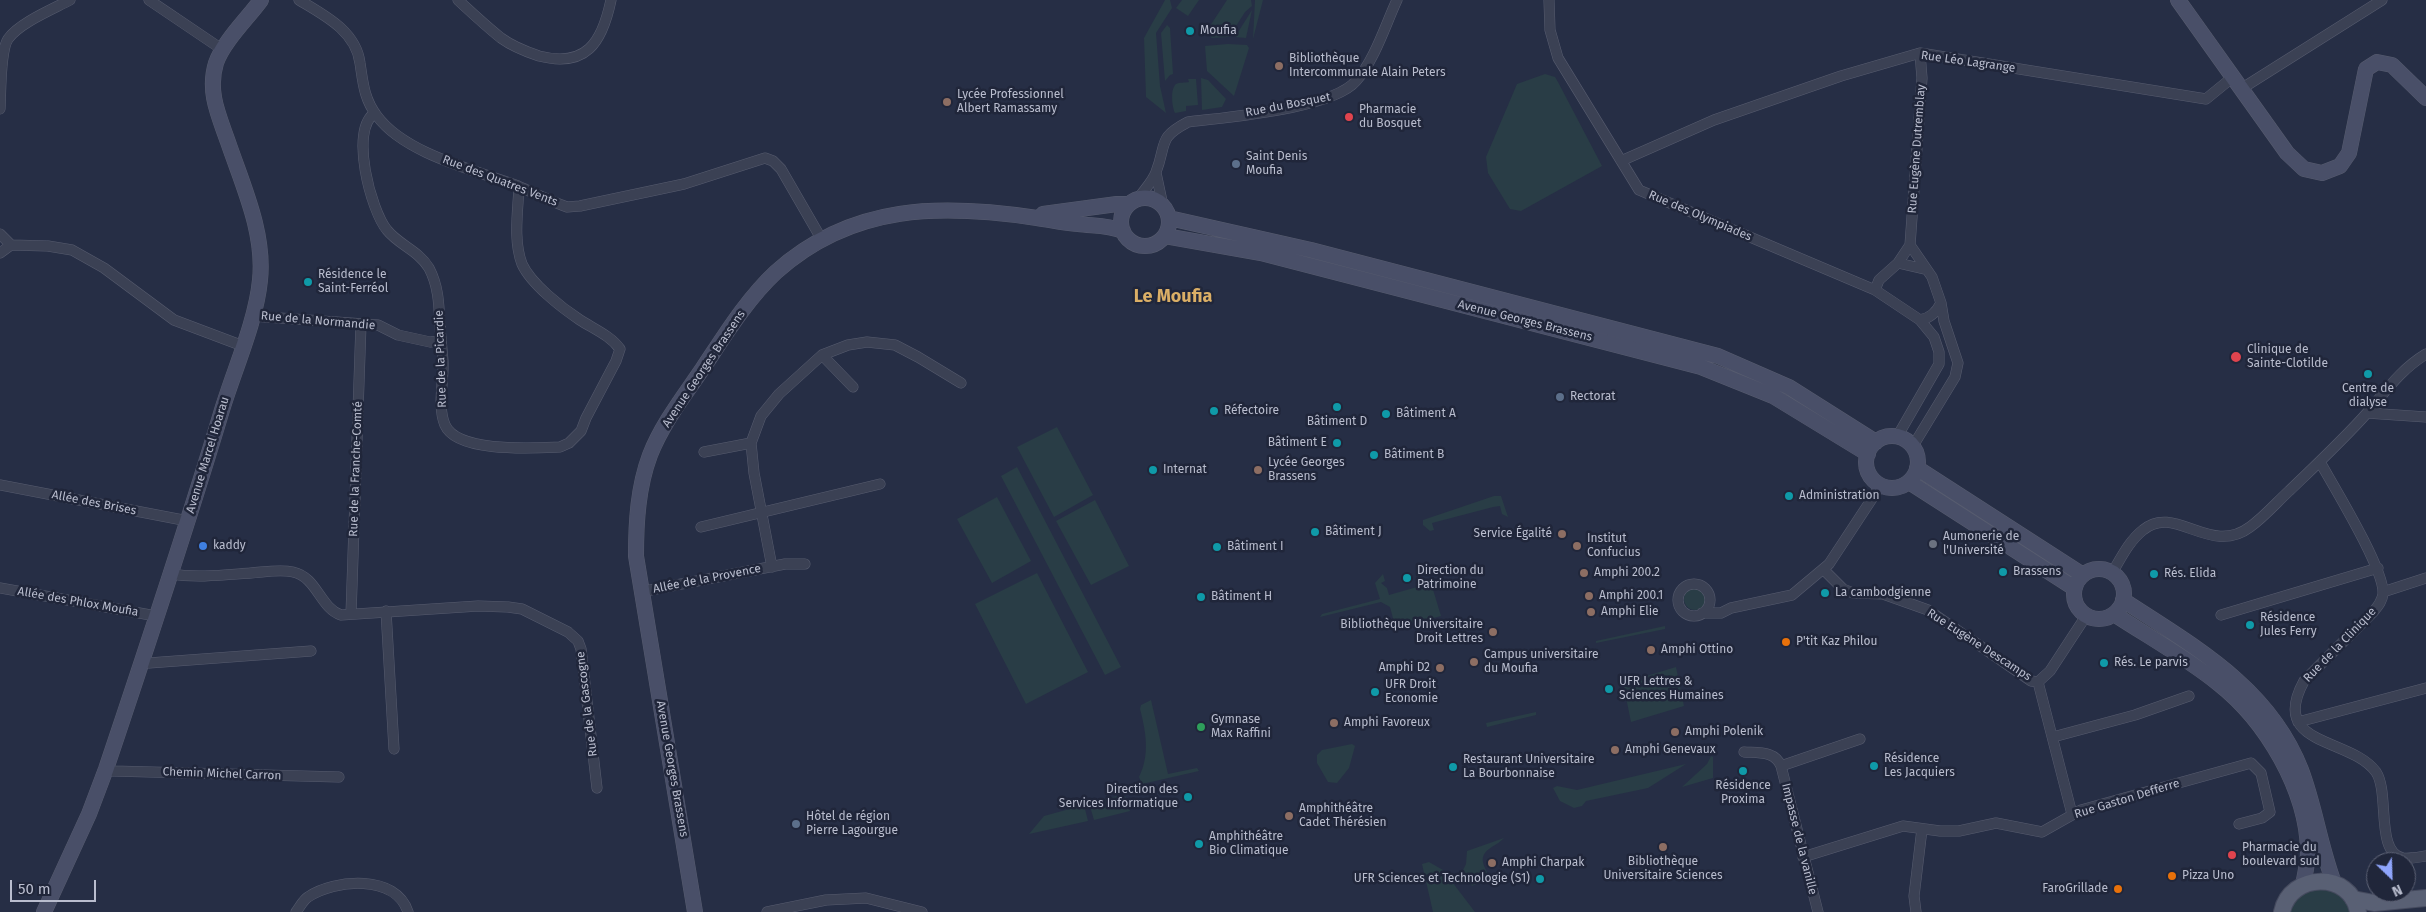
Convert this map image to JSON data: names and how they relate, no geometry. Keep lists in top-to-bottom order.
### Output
{
  "streets": {
    "street": [
      "Rue Léo Lagrange",
      "Rue du Bosquet",
      "Rue Eugène Dutremblay",
      "Rue des Quatres Vents",
      "Rue des Olympiades",
      "Rue de la Normandie",
      "Avenue Georges Brassens",
      "Rue de la Picardie",
      "Avenue Marcel Hoarau",
      "Rue de la Franche-Comté",
      "Allée des Brises",
      "Allée de la Provence",
      "Allée des Phlox Moufia",
      "Rue Eugène Descamps",
      "Rue de la Clinique",
      "Rue de la Gascogne",
      "Chemin Michel Carron",
      "Rue Gaston Defferre",
      "Impasse de la vanille"
    ]
  },
  "crossings": [
    ["Rue Léo Lagrange", "Rue Eugène Dutremblay"],
    ["Rue Léo Lagrange", "Rue des Olympiades"],
    ["Rue du Bosquet", "Avenue Georges Brassens"],
    ["Rue Eugène Dutremblay", "Rue des Olympiades"],
    ["Rue des Quatres Vents", "Avenue Georges Brassens"],
    ["Rue des Quatres Vents", "Rue de la Picardie"],
    ["Rue des Olympiades", "Avenue Georges Brassens"],
    ["Rue de la Normandie", "Rue de la Picardie"],
    ["Rue de la Normandie", "Avenue Marcel Hoarau"],
    ["Rue de la Normandie", "Rue de la Franche-Comté"],
    ["Avenue Georges Brassens", "Allée de la Provence"],
    ["Avenue Marcel Hoarau", "Allée des Brises"],
    ["Avenue Marcel Hoarau", "Allée des Phlox Moufia"],
    ["Avenue Marcel Hoarau", "Rue de la Gascogne"],
    ["Avenue Marcel Hoarau", "Chemin Michel Carron"],
    ["Rue de la Franche-Comté", "Rue de la Gascogne"],
    ["Rue Eugène Descamps", "Rue Gaston Defferre"],
    ["Rue Gaston Defferre", "Impasse de la vanille"]
  ],
  "districts": ["Le Moufia"],
  "places": [
    "Moufia",
    "Bibliothèque Intercommunale Alain Peters",
    "Lycée Professionnel Albert Ramassamy",
    "Pharmacie du Bosquet",
    "Saint Denis Moufia",
    "Résidence le Saint-Ferréol",
    "Clinique de Sainte-Clotilde",
    "Centre de dialyse",
    "Rectorat",
    "Bâtiment D",
    "Réfectoire",
    "Bâtiment A",
    "Bâtiment E",
    "Bâtiment B",
    "Internat",
    "Lycée Georges Brassens",
    "Administration",
    "Bâtiment J",
    "Service Égalité",
    "Aumonerie de l'Université",
    "kaddy",
    "Institut Confucius",
    "Bâtiment I",
    "Brassens",
    "Amphi 200.2",
    "Rés. Elida",
    "Direction du Patrimoine",
    "La cambodgienne",
    "Amphi 200.1",
    "Bâtiment H",
    "Amphi Elie",
    "Résidence Jules Ferry",
    "Bibliothèque Universitaire Droit Lettres",
    "P'tit Kaz Philou",
    "Amphi Ottino",
    "Campus universitaire du Moufia",
    "Rés. Le parvis",
    "Amphi D2",
    "UFR Lettres & Sciences Humaines",
    "UFR Droit Economie",
    "Amphi Favoreux",
    "Gymnase Max Raffini",
    "Amphi Polenik",
    "Amphi Genevaux",
    "Résidence Les Jacquiers",
    "Restaurant Universitaire La Bourbonnaise",
    "Résidence Proxima",
    "Direction des Services Informatique",
    "Amphithéâtre Cadet Thérésien",
    "Hôtel de région Pierre Lagourgue",
    "Amphithéâtre Bio Climatique",
    "Bibliothèque Universitaire Sciences",
    "Pharmacie du boulevard sud",
    "Amphi Charpak",
    "Pizza Uno",
    "UFR Sciences et Technologie (S1)",
    "FaroGrillade"
  ],
  "scale_bar": "50 m",
  "north": "bottom right"
}
